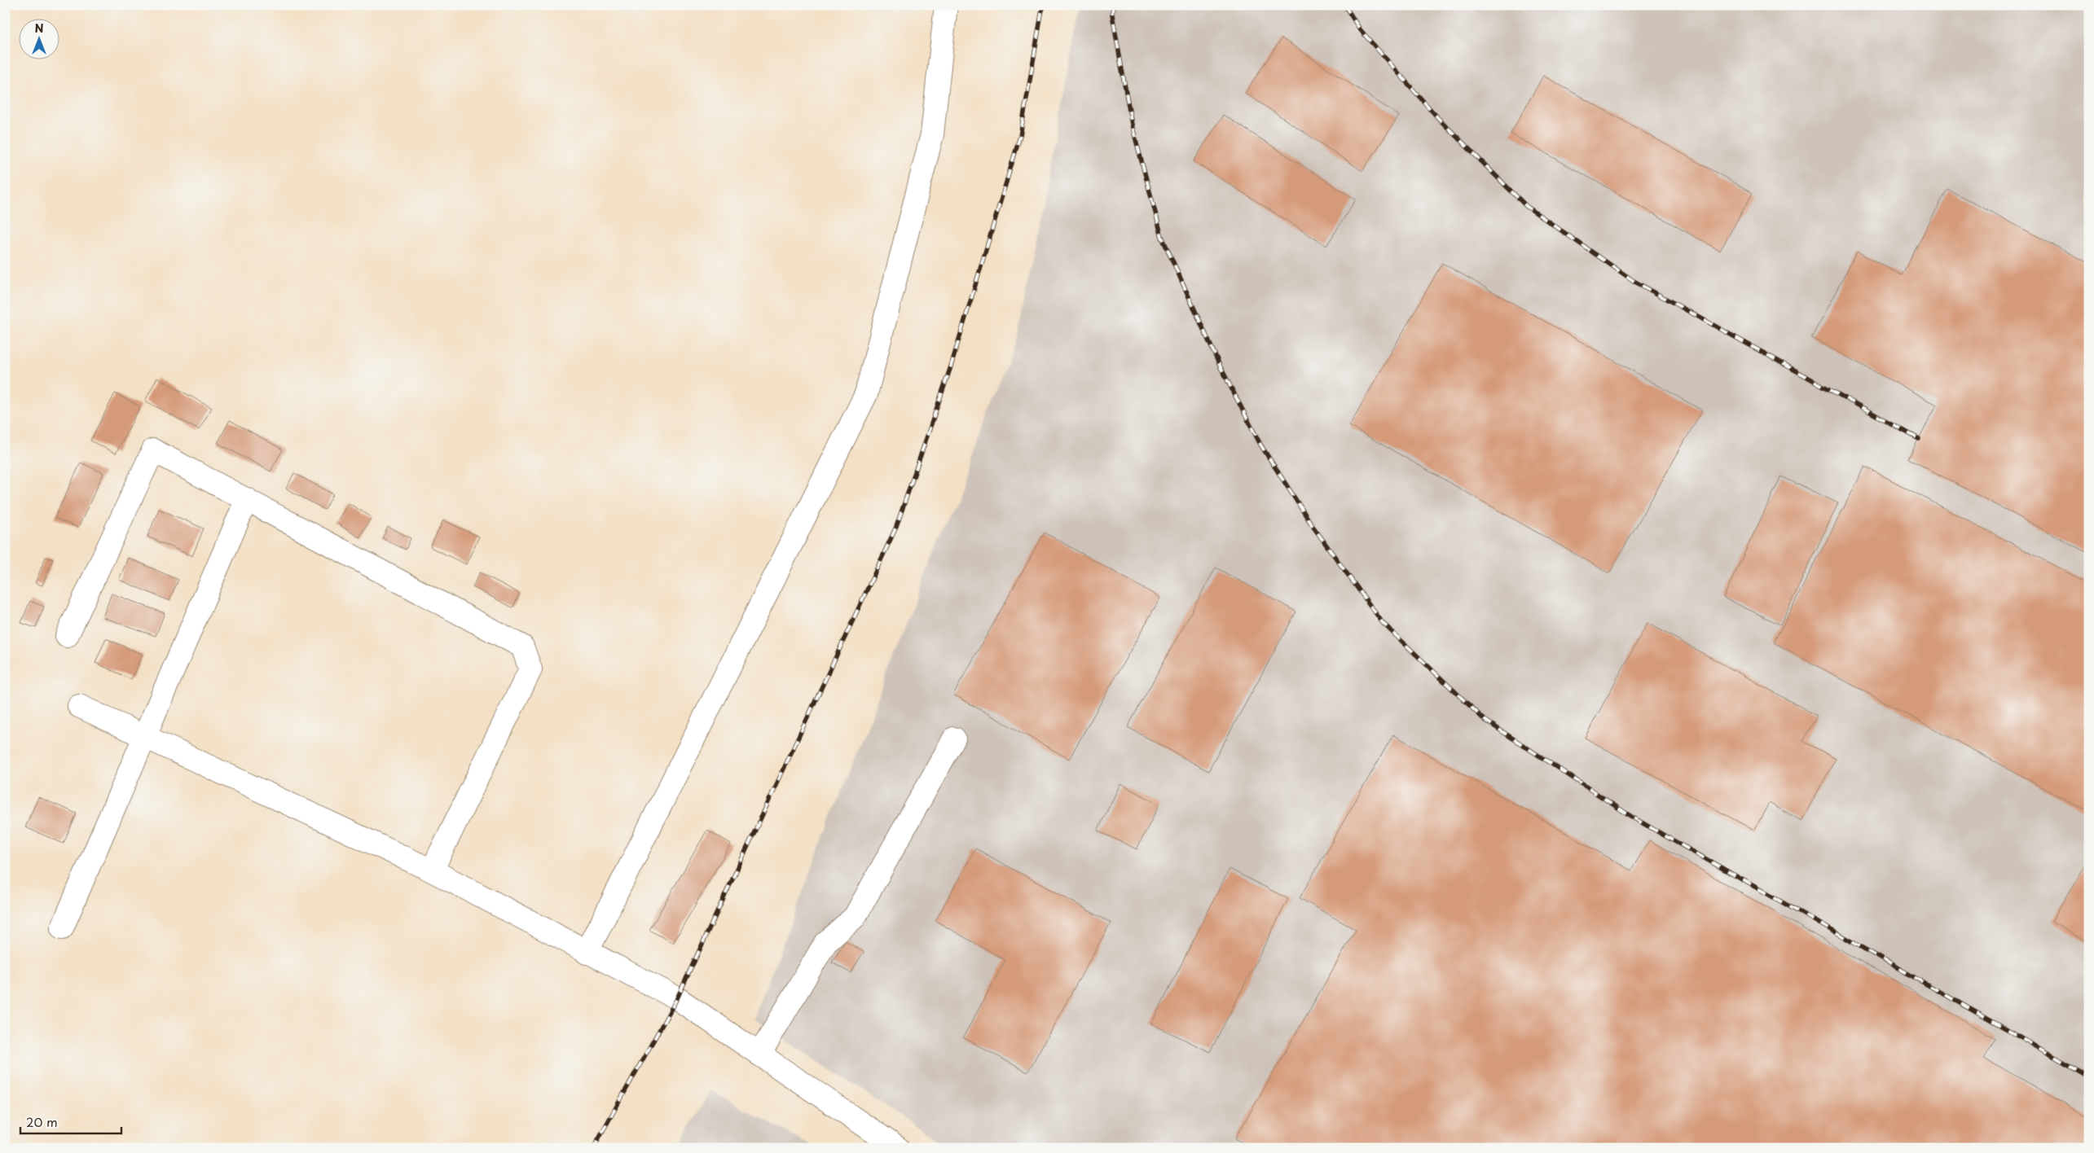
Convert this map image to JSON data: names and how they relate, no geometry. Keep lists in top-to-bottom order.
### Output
{
  "scale_bar": "20 m",
  "north": "top"
}
